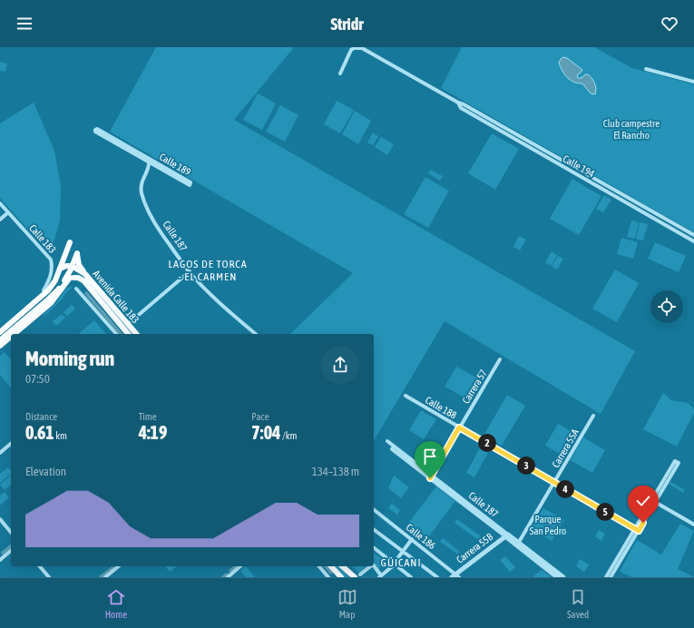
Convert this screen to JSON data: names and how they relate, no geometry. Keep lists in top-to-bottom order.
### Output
{
  "streets": {
    "main road": ["Avenida Calle 183"],
    "street": [
      "Calle 189",
      "Calle 194",
      "Calle 187",
      "Calle 183",
      "Carrera 57",
      "Calle 188",
      "Carrera 55A",
      "Calle 186",
      "Carrera 55B"
    ]
  },
  "crossings": [
    ["Calle 189", "Calle 187"],
    ["Calle 187", "Carrera 57"],
    ["Calle 187", "Carrera 55A"],
    ["Calle 187", "Carrera 55B"],
    ["Carrera 57", "Calle 188"],
    ["Calle 188", "Carrera 55A"],
    ["Calle 186", "Carrera 55B"]
  ],
  "districts": ["LAGOS DE TORCA - EL CARMEN", "GÜICANI"],
  "parks": ["Club campestre El Rancho", "Parque San Pedro"],
  "page": {
    "header": "Stridr",
    "heading": ["Morning run", "07:50"],
    "stats": [
      ["Distance", "0.61 km"],
      ["Time", "4:19"],
      ["Pace", "7:04 /km"]
    ],
    "pins": [
      "2",
      "3",
      "4",
      "5"
    ],
    "chart": ["Elevation", "134–138 m"],
    "tabs": ["Home", "Map", "Saved"]
  }
}
